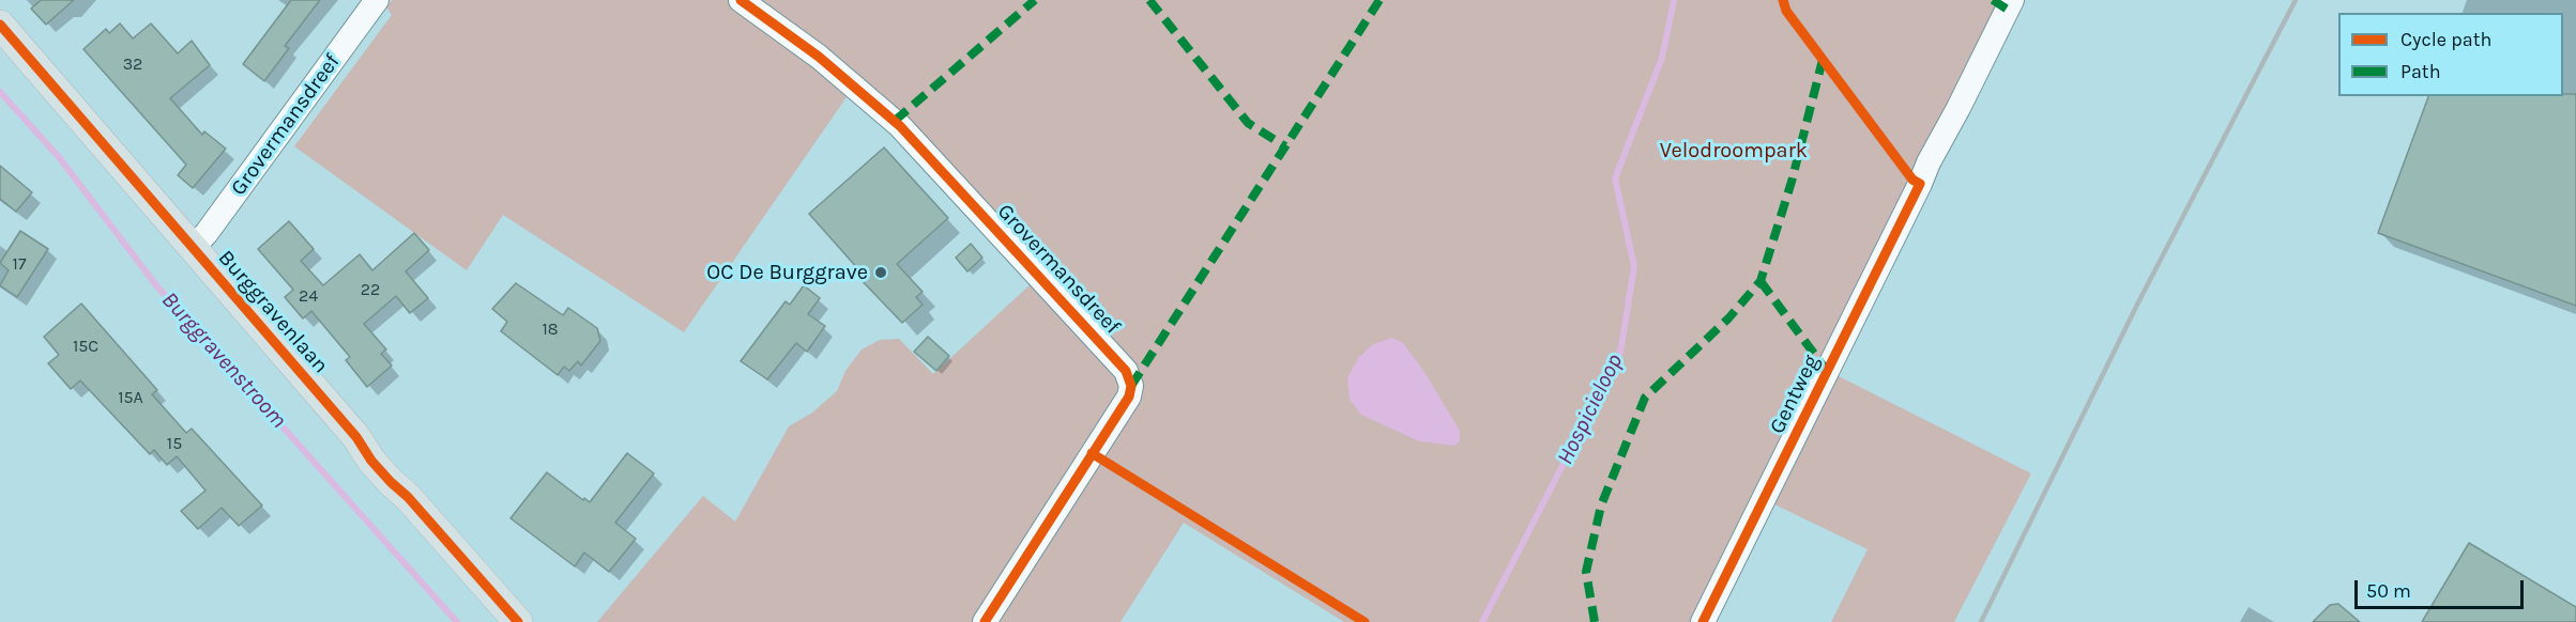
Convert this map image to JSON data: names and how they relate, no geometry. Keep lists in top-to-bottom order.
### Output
{
  "streets": {
    "main road": ["Burggravenlaan"],
    "street": ["Grovermansdreef", "Gentweg"]
  },
  "crossings": [
    ["Grovermansdreef", "Burggravenlaan"]
  ],
  "water": ["Burggravenstroom", "Hospicieloop"],
  "parks": ["Velodroompark"],
  "places": ["OC De Burggrave"],
  "house_numbers": [
    "32",
    "17",
    "22",
    "24",
    "18",
    "15C",
    "15A",
    "15"
  ],
  "legend": ["Cycle path", "Path"],
  "scale_bar": "50 m"
}
